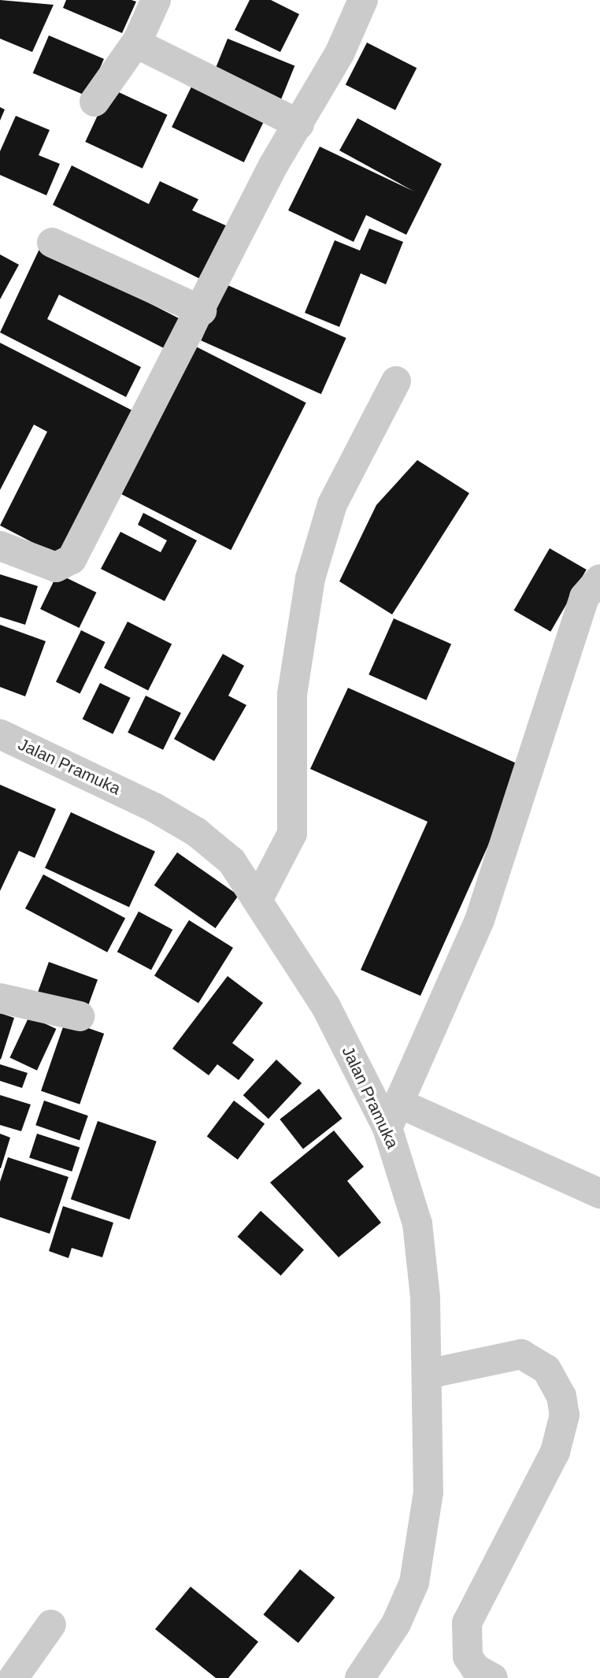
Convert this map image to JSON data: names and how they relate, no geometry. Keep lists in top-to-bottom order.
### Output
{
  "streets": {
    "street": ["Jalan Pramuka"]
  }
}
